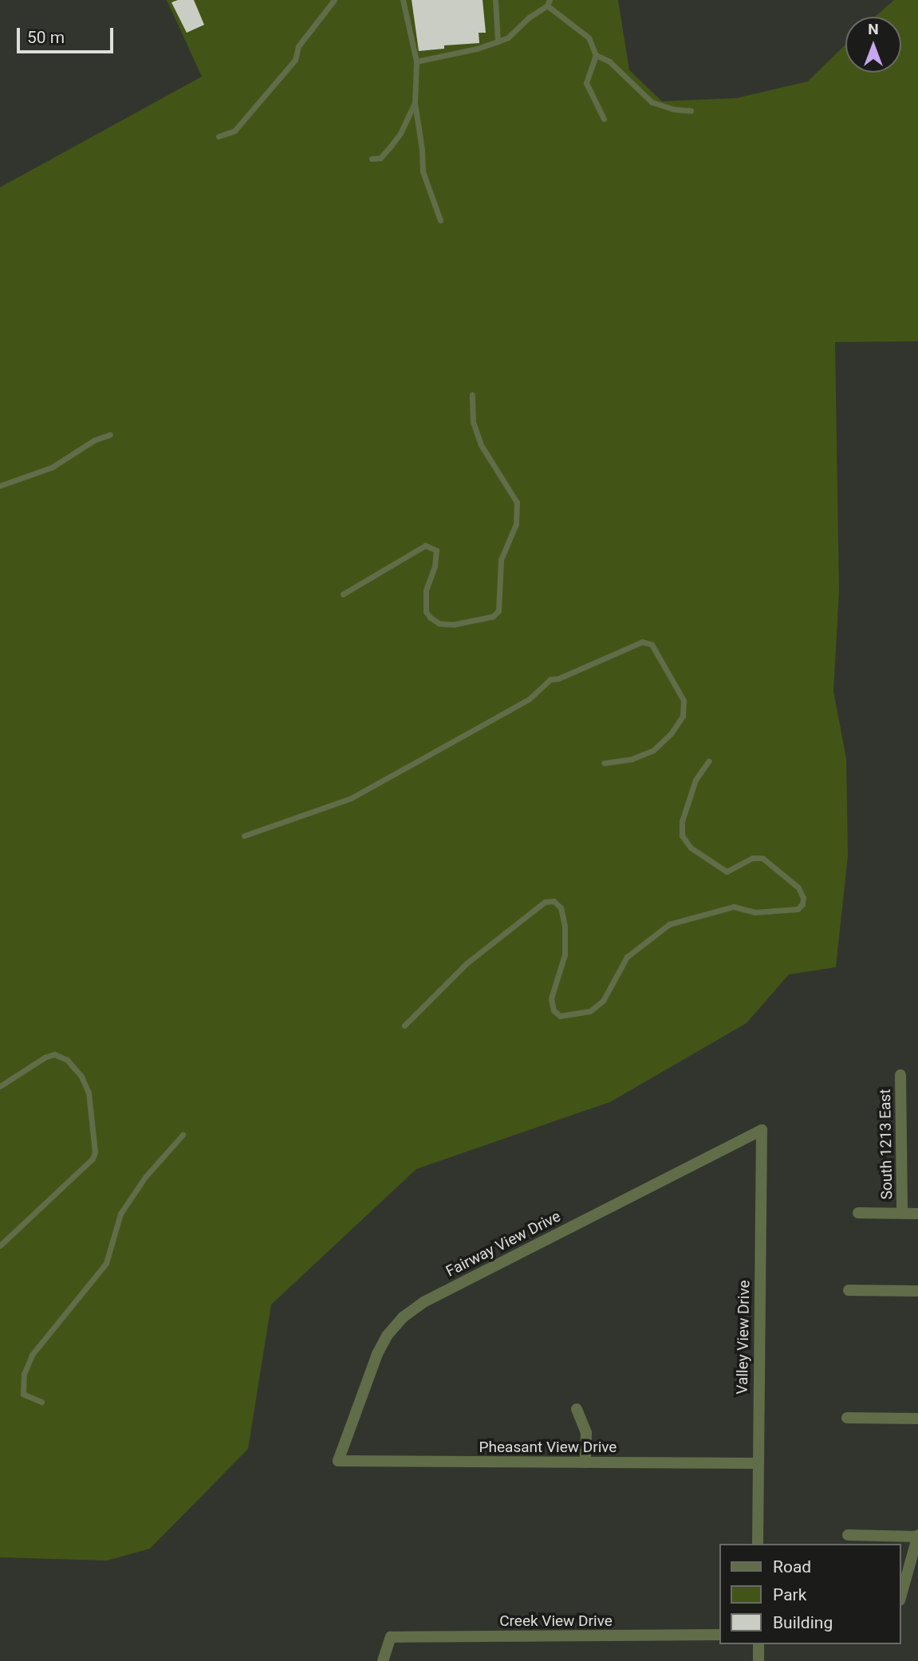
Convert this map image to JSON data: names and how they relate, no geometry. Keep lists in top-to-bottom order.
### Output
{
  "streets": {
    "street": [
      "South 1213 East",
      "Fairway View Drive",
      "Valley View Drive",
      "Pheasant View Drive",
      "Creek View Drive"
    ]
  },
  "crossings": [
    ["Fairway View Drive", "Valley View Drive"],
    ["Fairway View Drive", "Pheasant View Drive"],
    ["Valley View Drive", "Pheasant View Drive"]
  ],
  "legend": ["Road", "Park", "Building"],
  "scale_bar": "50 m",
  "north": "top"
}
